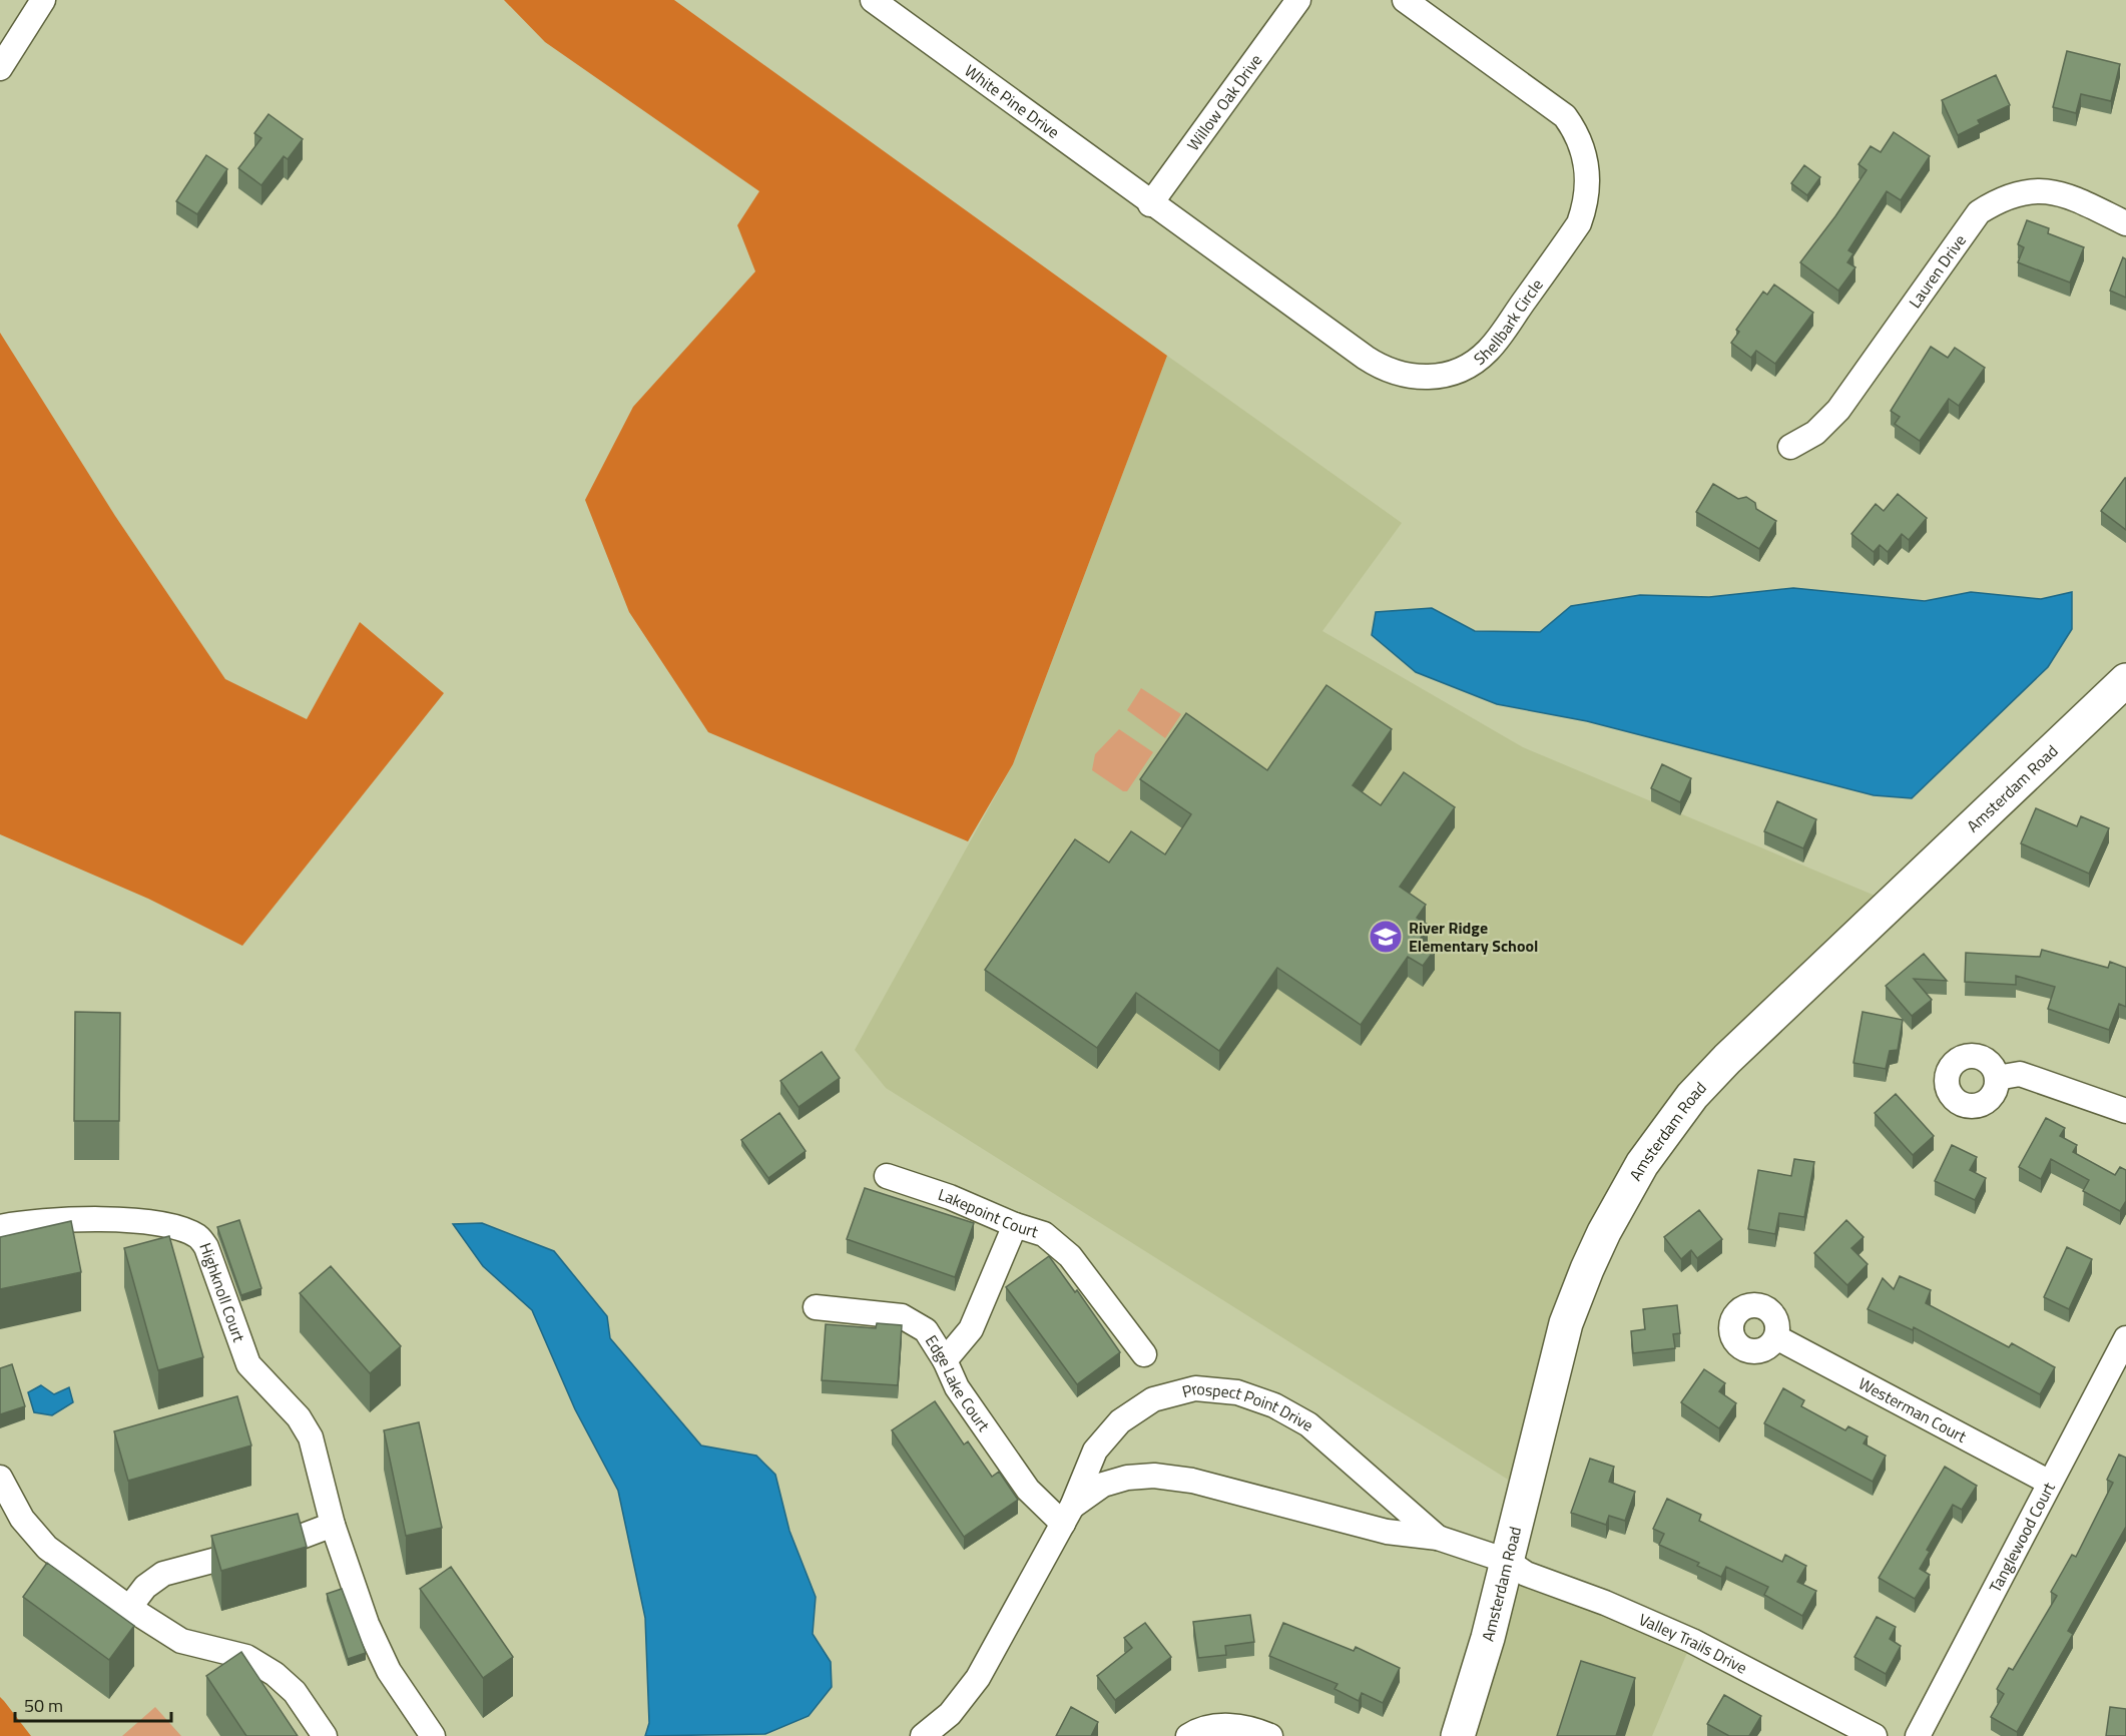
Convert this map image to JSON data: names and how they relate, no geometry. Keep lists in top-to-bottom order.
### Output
{
  "streets": {
    "main road": ["Amsterdam Road"],
    "street": [
      "White Pine Drive",
      "Willow Oak Drive",
      "Lauren Drive",
      "Shellbark Circle",
      "Lakepoint Court",
      "Highknoll Court",
      "Edge Lake Court",
      "Westerman Court",
      "Prospect Point Drive",
      "Tanglewood Court",
      "Valley Trails Drive"
    ]
  },
  "crossings": [
    ["White Pine Drive", "Willow Oak Drive"],
    ["White Pine Drive", "Shellbark Circle"],
    ["Willow Oak Drive", "Shellbark Circle"],
    ["Amsterdam Road", "Prospect Point Drive"],
    ["Amsterdam Road", "Valley Trails Drive"],
    ["Edge Lake Court", "Prospect Point Drive"],
    ["Westerman Court", "Tanglewood Court"],
    ["Prospect Point Drive", "Valley Trails Drive"]
  ],
  "places": {
    "school or university": ["River Ridge Elementary School"]
  },
  "scale_bar": "50 m"
}
